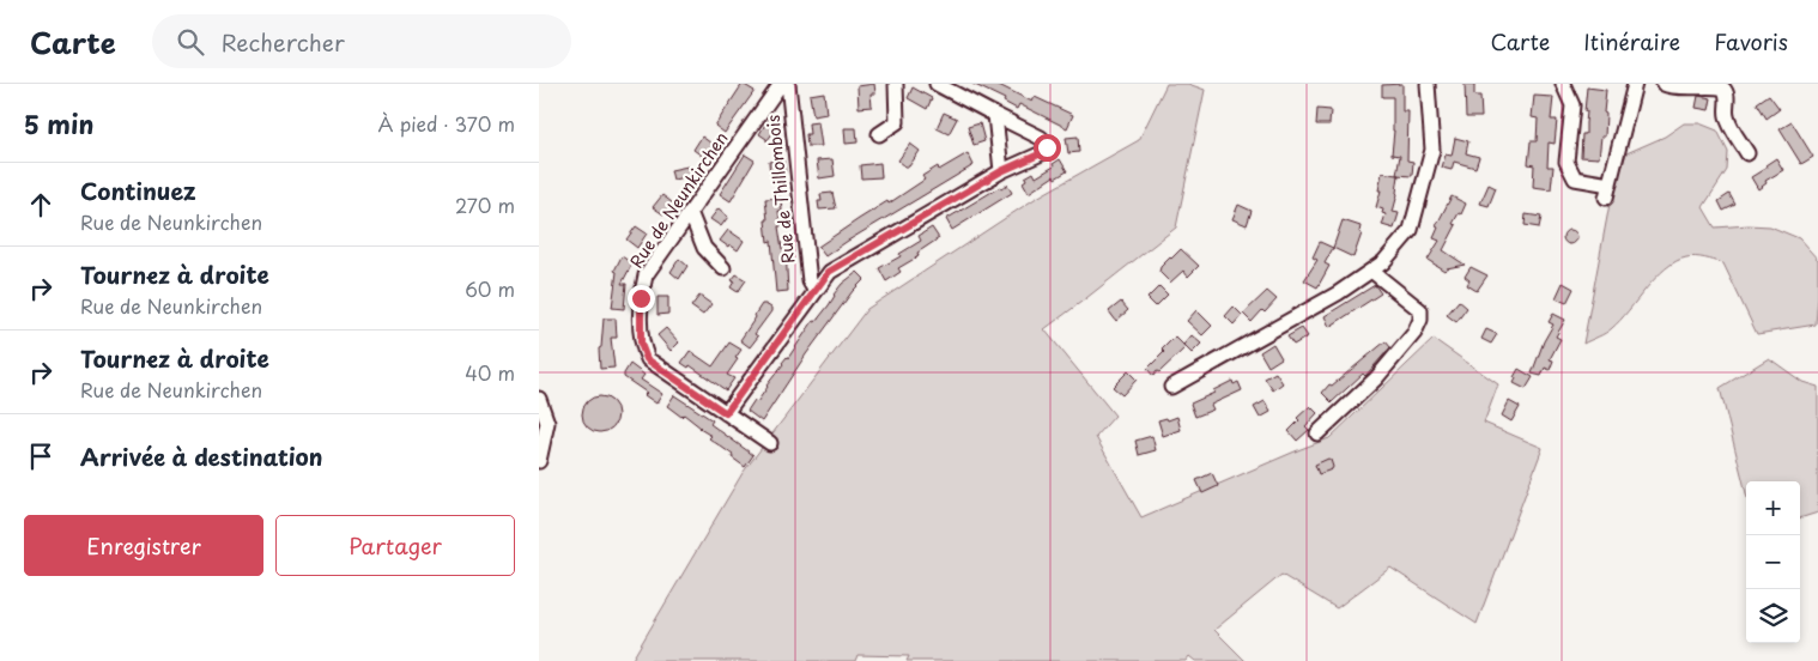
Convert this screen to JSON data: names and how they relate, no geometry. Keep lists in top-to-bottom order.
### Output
{
  "streets": {
    "street": ["Rue de Thillombois", "Rue de Neunkirchen"]
  },
  "page": {
    "header": "Carte",
    "search": "Rechercher",
    "nav": ["Carte", "Itinéraire", "Favoris"],
    "heading": ["5 min", "À pied · 370 m"],
    "list": [
      ["Continuez", "Rue de Neunkirchen", "270 m"],
      ["Tournez à droite", "Rue de Neunkirchen", "60 m"],
      ["Tournez à droite", "Rue de Neunkirchen", "40 m"],
      "Arrivée à destination"
    ],
    "map_buttons": ["+", "−"],
    "buttons": ["Enregistrer", "Partager"]
  }
}
